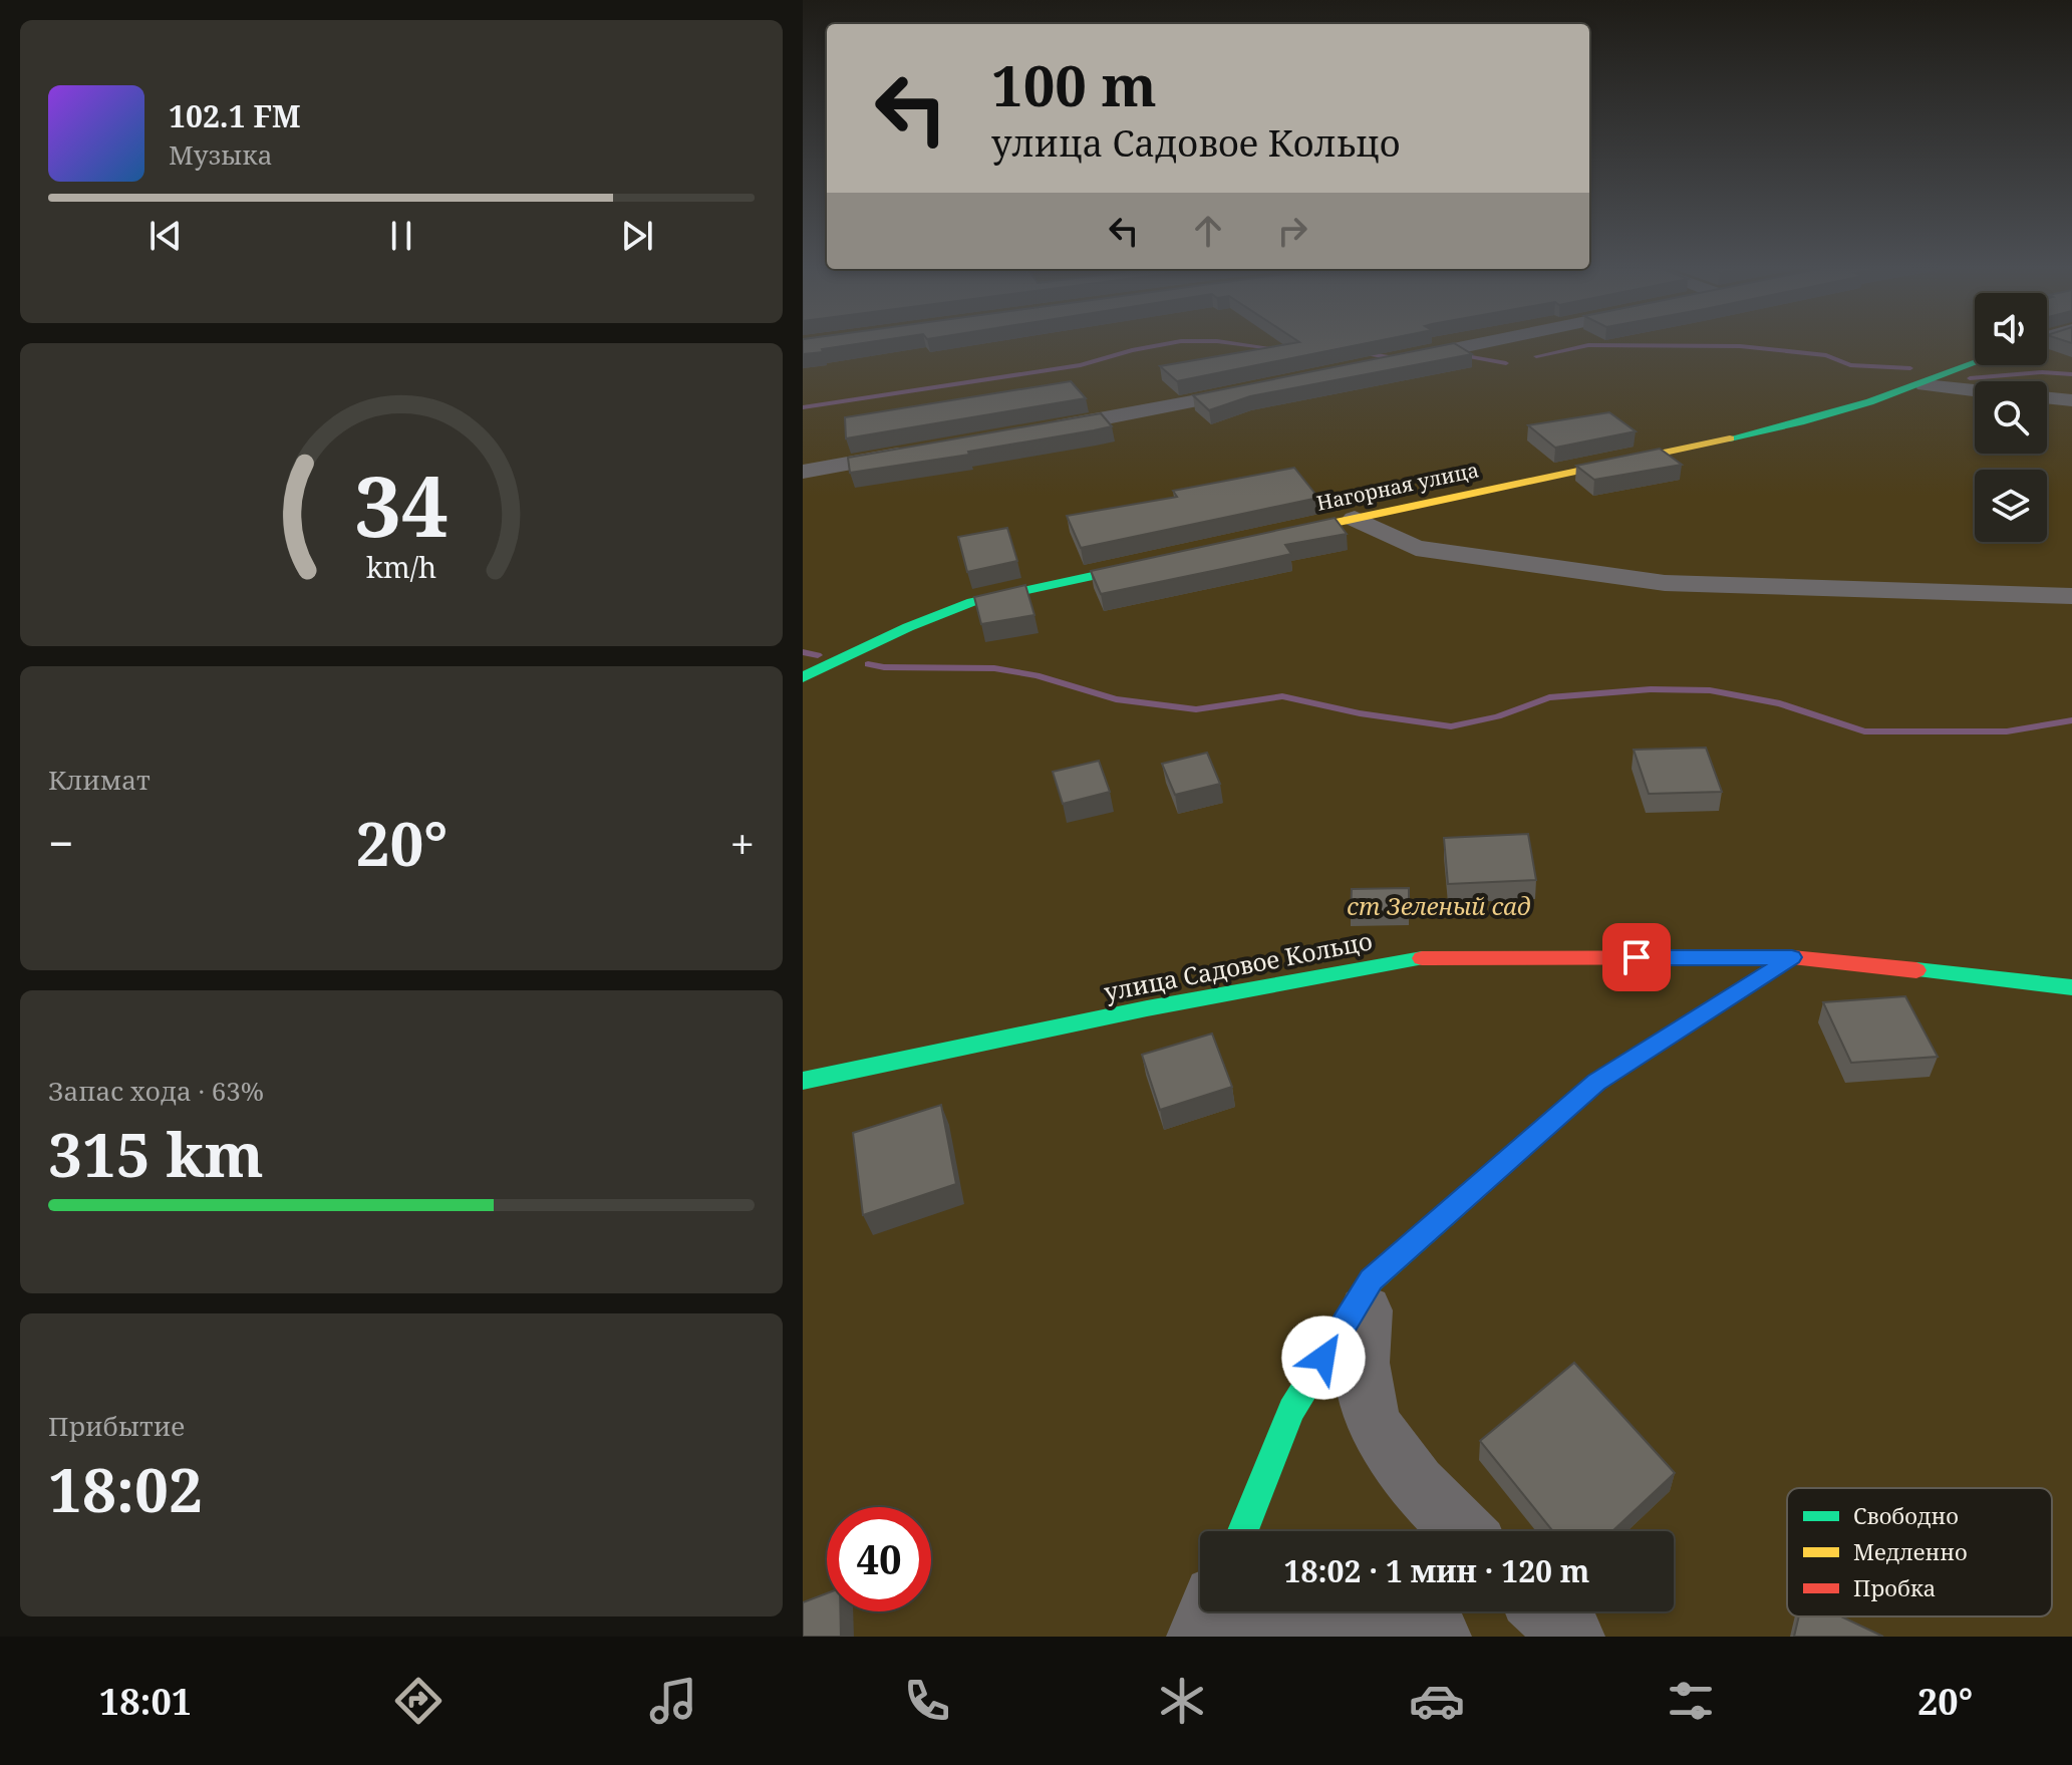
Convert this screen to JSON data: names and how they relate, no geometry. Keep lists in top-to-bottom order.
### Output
{
  "streets": {
    "street": ["Нагорная улица", "улица Садовое Кольцо"]
  },
  "parks": ["ст Зеленый сад"],
  "legend": ["Свободно", "Медленно", "Пробка"],
  "page": {
    "turn": ["100 m", "улица Садовое Кольцо"],
    "song": ["102.1 FM", "Музыка"],
    "tile": [
      "Климат",
      ["Запас хода · 63%", "315 km"],
      ["Прибытие", "18:02"]
    ],
    "heat": ["−", "20°", "+"],
    "limit": "40",
    "trip": "18:02 · 1 мин · 120 m",
    "tabs": ["18:01", "20°"],
    "gauge": ["34", "km/h"]
  }
}
